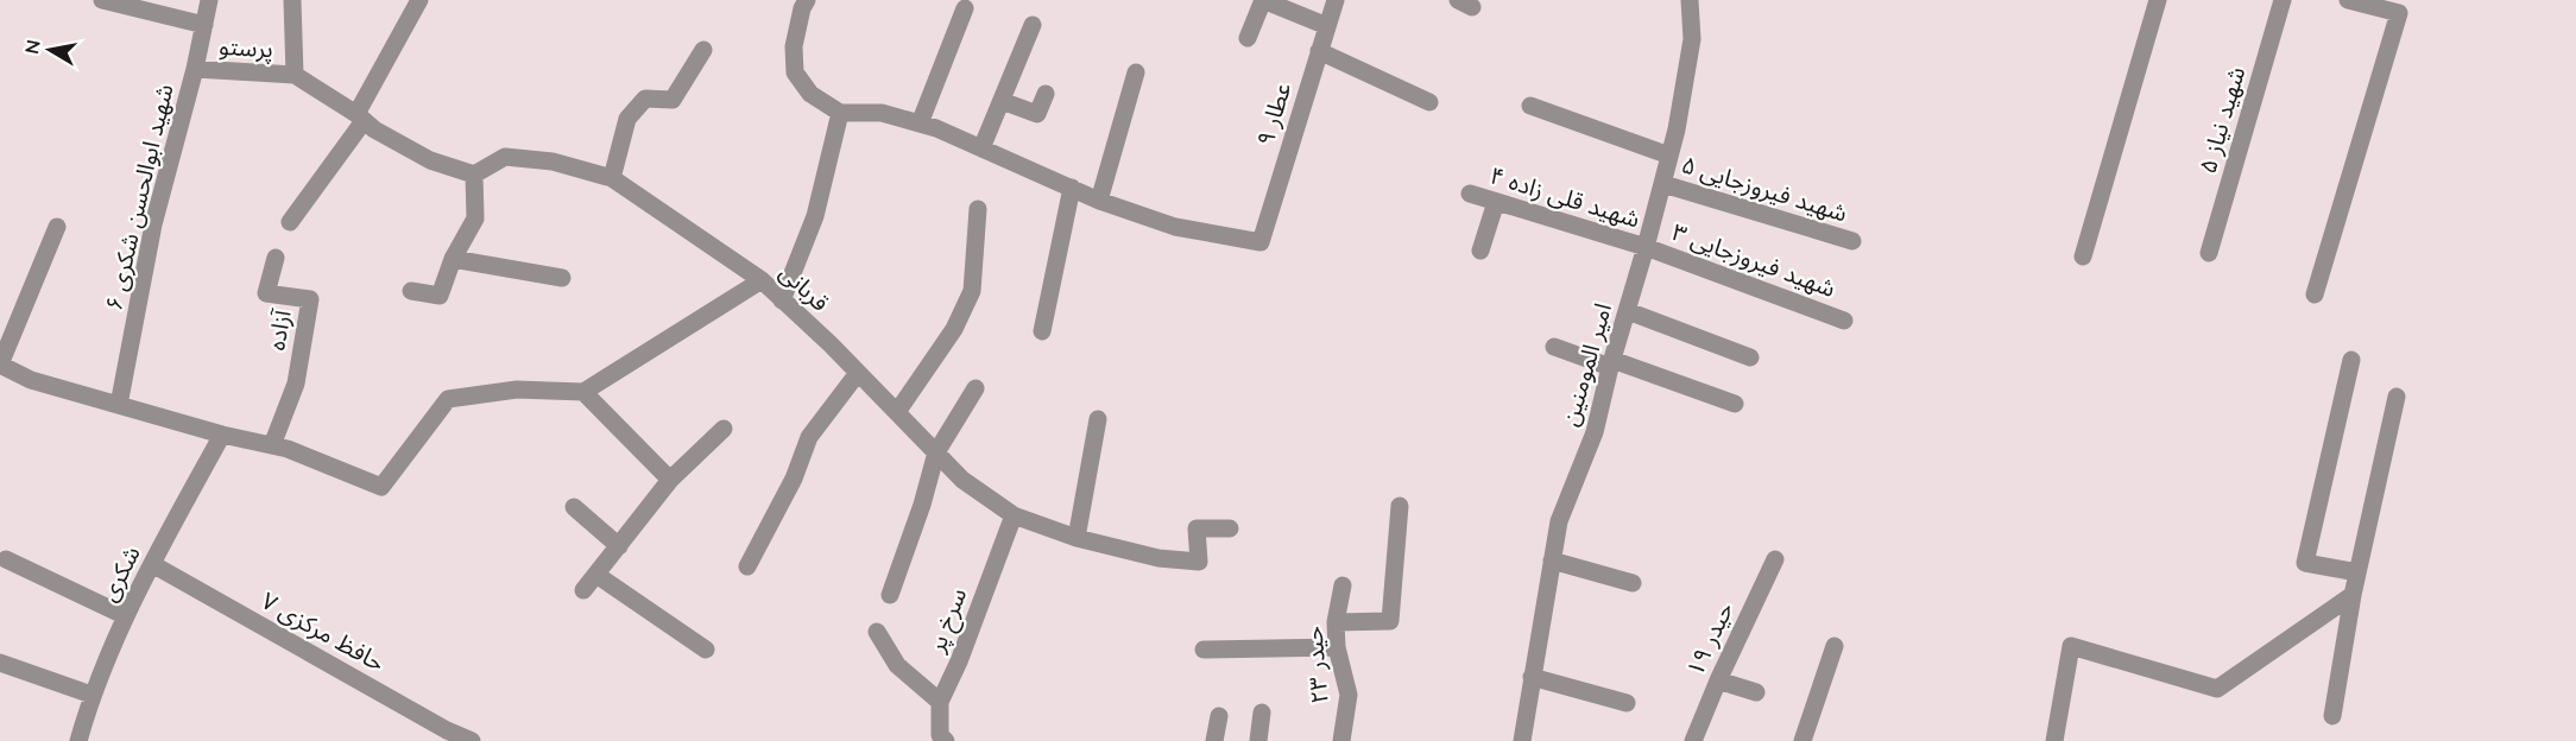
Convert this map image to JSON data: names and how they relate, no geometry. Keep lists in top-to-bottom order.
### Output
{
  "streets": {
    "street": [
      "پرستو",
      "عطار ۹",
      "شهید نیاز ۵",
      "شهید فیروزجایی ۵",
      "شهید ابوالحسن شکری ۶",
      "شهید قلی زاده ۴",
      "شهید فیروزجایی ۳",
      "قربانی",
      "آزاده",
      "امیر المومنین",
      "شکری",
      "سرخ پر",
      "حافظ مرکزی ۷",
      "حیدر ۱۹",
      "حیدر ۲۳"
    ]
  },
  "crossings": [
    ["پرستو", "شهید ابوالحسن شکری ۶"],
    ["شهید فیروزجایی ۵", "امیر المومنین"],
    ["شهید قلی زاده ۴", "شهید فیروزجایی ۳"],
    ["شهید قلی زاده ۴", "امیر المومنین"],
    ["شهید فیروزجایی ۳", "امیر المومنین"],
    ["قربانی", "سرخ پر"],
    ["شکری", "حافظ مرکزی ۷"]
  ],
  "north": "left"
}
